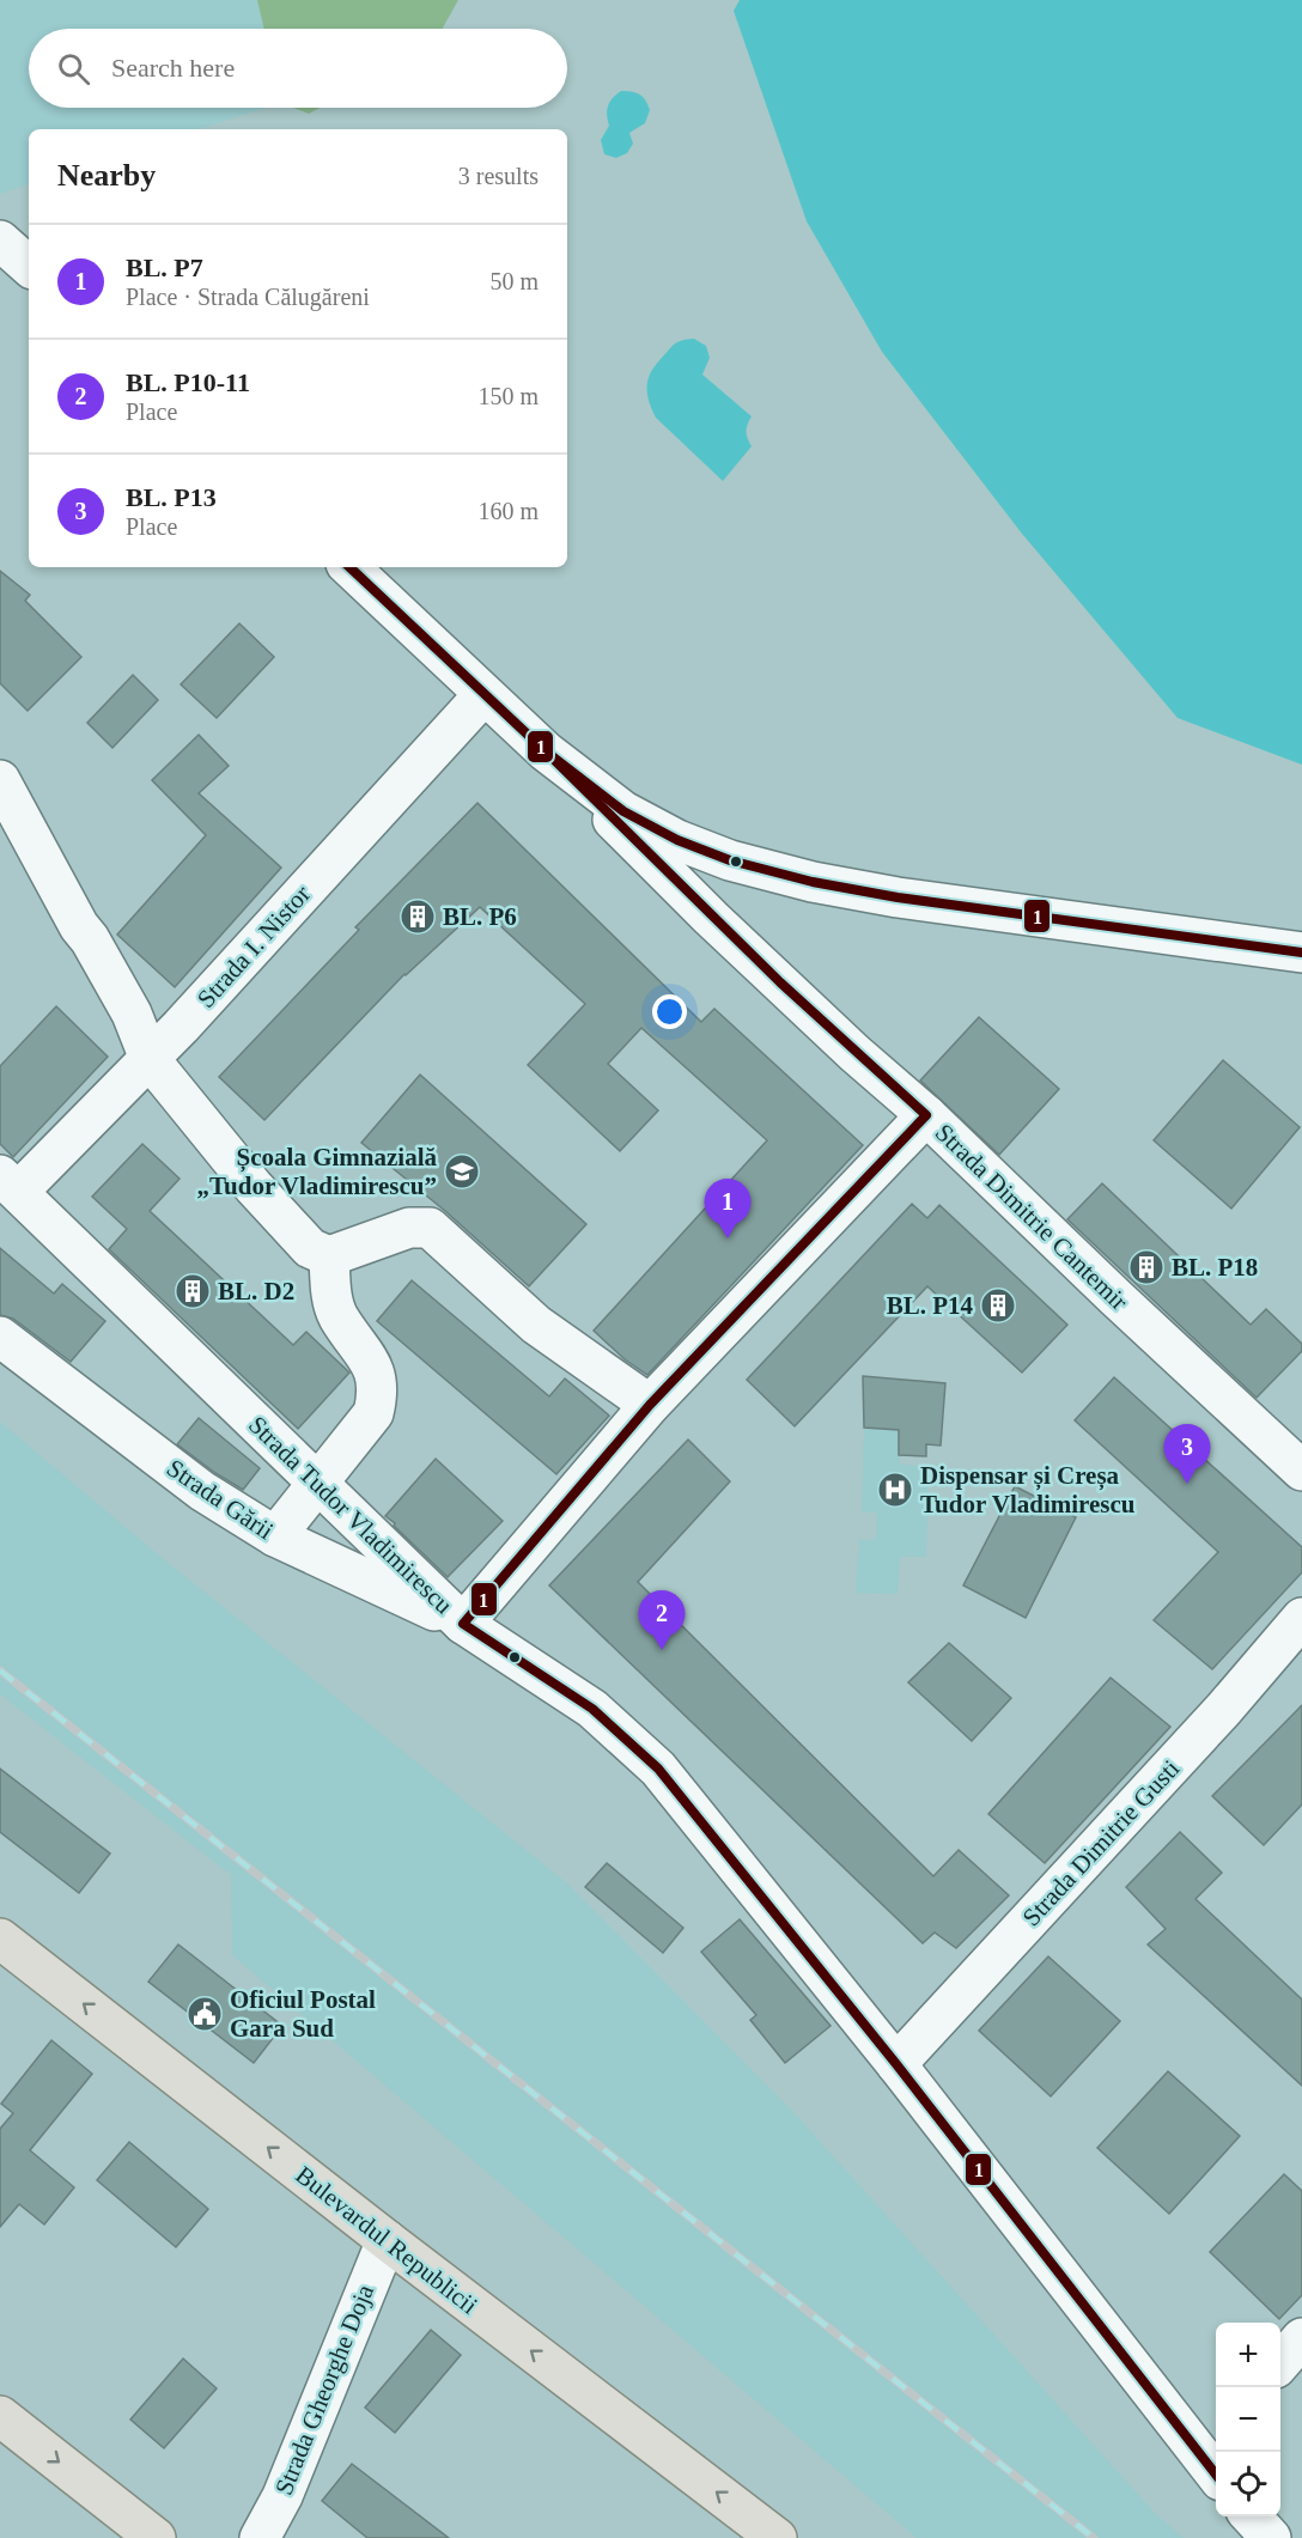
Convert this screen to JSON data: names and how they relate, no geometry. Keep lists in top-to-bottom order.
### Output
{
  "streets": {
    "main road": ["Bulevardul Republicii"],
    "street": [
      "Strada I. Nistor",
      "Strada Dimitrie Cantemir",
      "Strada Gării",
      "Strada Tudor Vladimirescu",
      "Strada Dimitrie Gusti",
      "Strada Gheorghe Doja"
    ]
  },
  "crossings": [
    ["Strada I. Nistor", "Strada Tudor Vladimirescu"],
    ["Strada Gării", "Strada Tudor Vladimirescu"],
    ["Strada Tudor Vladimirescu", "Strada Dimitrie Gusti"],
    ["Bulevardul Republicii", "Strada Gheorghe Doja"]
  ],
  "one_way": ["Bulevardul Republicii"],
  "places": {
    "building": [
      "BL. P6",
      "BL. P18",
      "BL. D2",
      "BL. P14"
    ],
    "school or university": ["Școala Gimnazială „Tudor Vladimirescu”"],
    "hospital": ["Dispensar și Creșa Tudor Vladimirescu"],
    "public building": ["Oficiul Postal Gara Sud"]
  },
  "lines": ["transit line 1"],
  "page": {
    "search": "Search here",
    "heading": ["Nearby", "3 results"],
    "list": [
      {
        "mark": "1",
        "name": "BL. P7",
        "note": "Place · Strada Călugăreni",
        "value": "50 m"
      },
      {
        "mark": "2",
        "name": "BL. P10-11",
        "note": "Place",
        "value": "150 m"
      },
      {
        "mark": "3",
        "name": "BL. P13",
        "note": "Place",
        "value": "160 m"
      }
    ],
    "pins": ["1", "3", "2"],
    "map_buttons": ["+", "−"]
  }
}
